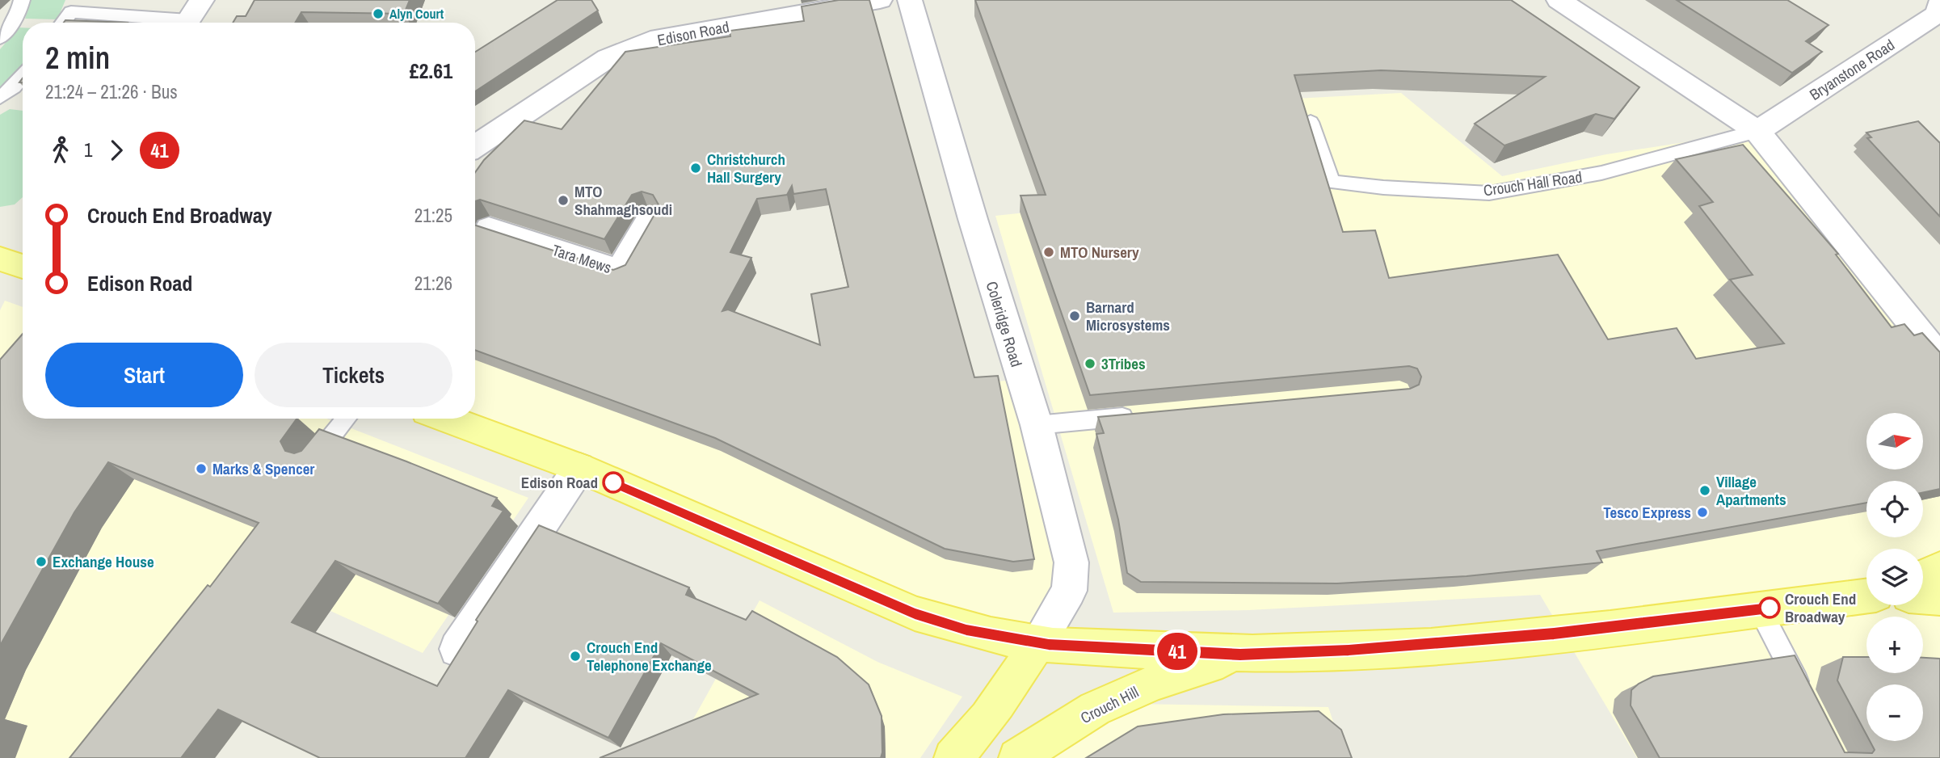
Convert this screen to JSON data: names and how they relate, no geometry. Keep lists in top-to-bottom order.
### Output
{
  "streets": {
    "main road": ["Crouch Hill"],
    "street": [
      "Edison Road",
      "Bryanstone Road",
      "Tara Mews",
      "Coleridge Road"
    ],
    "lane": ["Crouch Hall Road"]
  },
  "crossings": [
    ["Bryanstone Road", "Crouch Hall Road"]
  ],
  "places": [
    "Alyn Court",
    "Christchurch Hall Surgery",
    "MTO Shahmaghsoudi",
    "MTO Nursery",
    "Barnard Microsystems",
    "3Tribes",
    "Marks & Spencer",
    "Edison Road",
    "Village Apartments",
    "Tesco Express",
    "Exchange House",
    "Crouch End Broadway",
    "Crouch End Telephone Exchange"
  ],
  "lines": ["bus line 41"],
  "north": "right",
  "page": {
    "on_map": "41",
    "heading": ["2 min", "21:24 – 21:26 · Bus", "£2.61"],
    "legs": ["1", "41"],
    "list": [
      {
        "name": "Crouch End Broadway",
        "value": "21:25"
      },
      {
        "name": "Edison Road",
        "value": "21:26"
      }
    ],
    "buttons": ["Start", "Tickets"],
    "map_buttons": ["+", "−"]
  }
}
